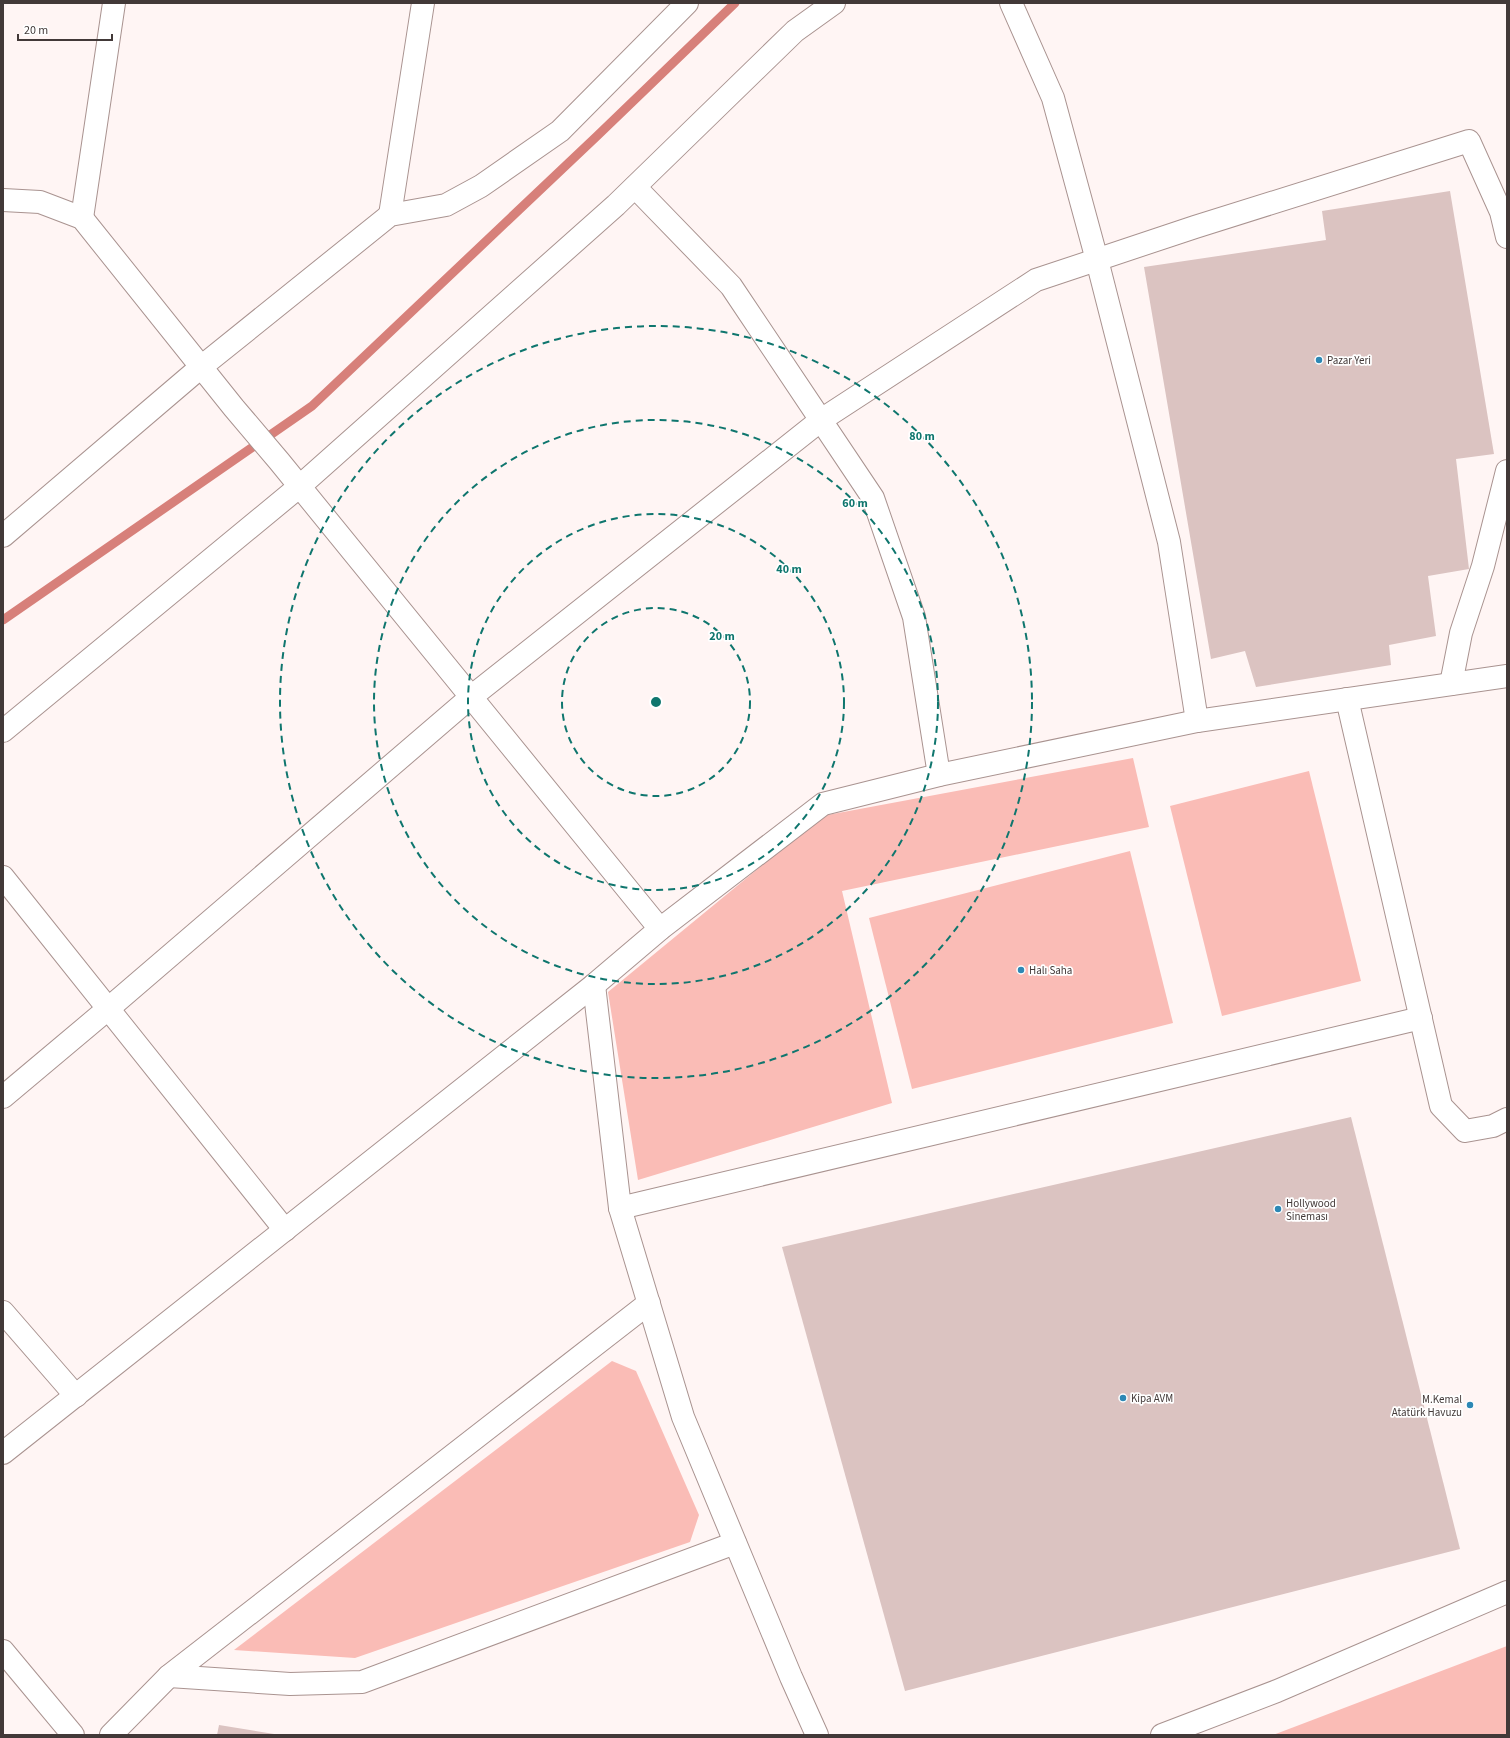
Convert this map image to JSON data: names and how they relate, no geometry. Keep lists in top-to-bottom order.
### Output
{
  "places": [
    "Pazar Yeri",
    "Halı Saha",
    "Hollywood Sineması",
    "Kipa AVM",
    "M.Kemal Atatürk Havuzu"
  ],
  "scale_bar": "20 m",
  "rings": [
    "80 m",
    "60 m",
    "40 m",
    "20 m"
  ]
}
